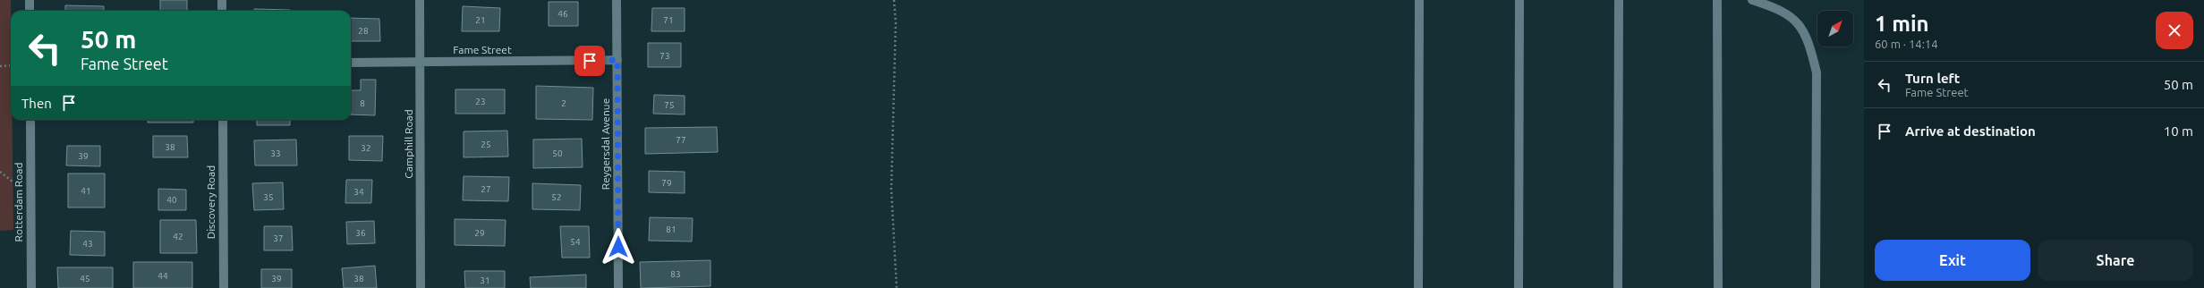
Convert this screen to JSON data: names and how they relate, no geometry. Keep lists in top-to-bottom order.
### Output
{
  "streets": {
    "street": [
      "Fame Street",
      "Camphill Road",
      "Reygersdal Avenue",
      "Rotterdam Road",
      "Discovery Road"
    ]
  },
  "crossings": [
    ["Fame Street", "Camphill Road"],
    ["Fame Street", "Reygersdal Avenue"]
  ],
  "house_numbers": [
    "46",
    "21",
    "71",
    "28",
    "73",
    "23",
    "8",
    "2",
    "75",
    "77",
    "25",
    "38",
    "32",
    "33",
    "50",
    "39",
    "79",
    "27",
    "41",
    "34",
    "35",
    "52",
    "40",
    "81",
    "36",
    "29",
    "42",
    "37",
    "54",
    "43",
    "83",
    "44",
    "45",
    "39",
    "38",
    "31"
  ],
  "north": "top right",
  "page": {
    "heading": ["1 min", "60 m · 14:14"],
    "turn": ["50 m", "Fame Street"],
    "list": [
      {
        "name": "Turn left",
        "note": "Fame Street",
        "value": "50 m"
      },
      {
        "name": "Arrive at destination",
        "value": "10 m"
      }
    ],
    "then": "Then",
    "buttons": ["Exit", "Share"]
  }
}
